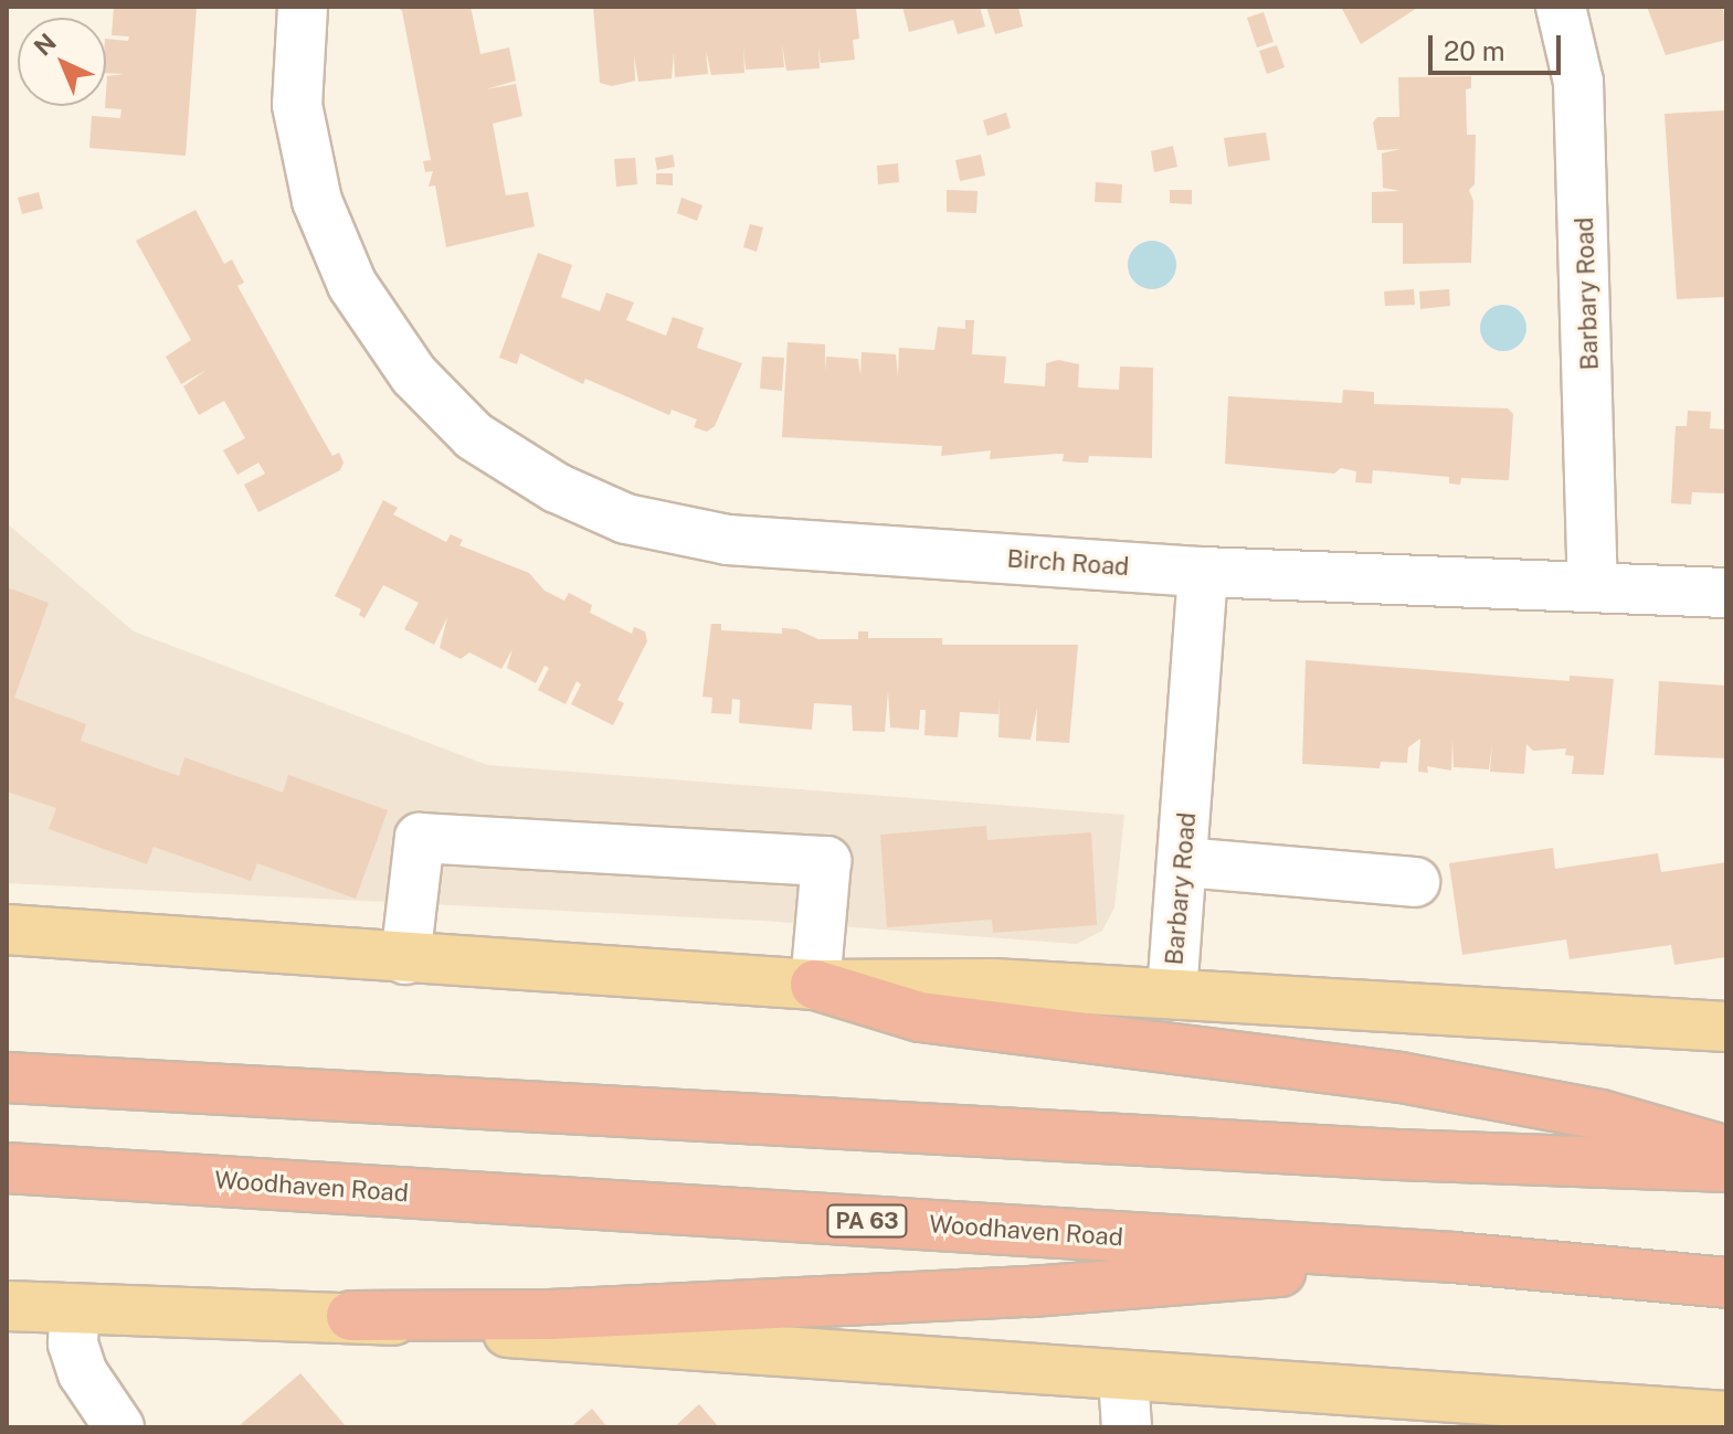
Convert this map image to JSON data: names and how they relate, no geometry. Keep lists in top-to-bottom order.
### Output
{
  "streets": {
    "highway": ["Woodhaven Road", "PA 63"],
    "street": ["Barbary Road", "Birch Road"]
  },
  "crossings": [
    ["Barbary Road", "Birch Road"]
  ],
  "scale_bar": "20 m",
  "north": "top left"
}
